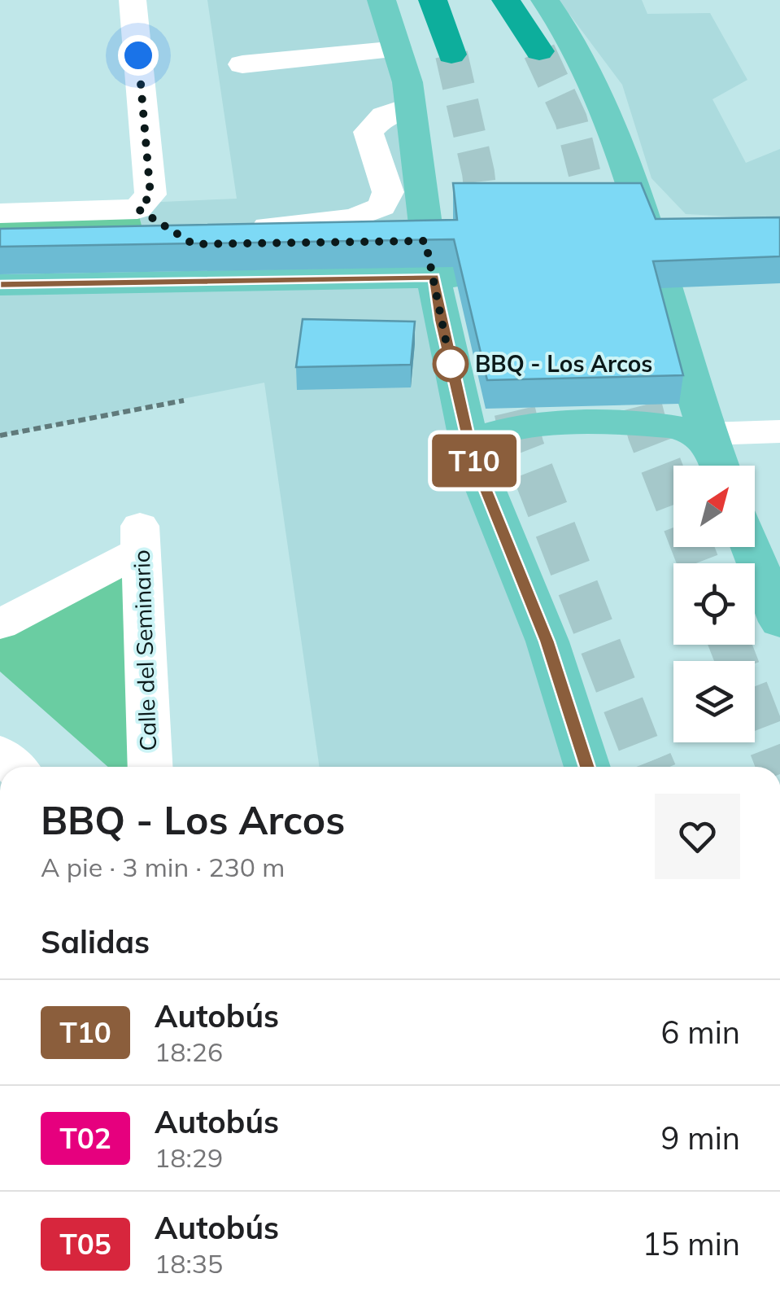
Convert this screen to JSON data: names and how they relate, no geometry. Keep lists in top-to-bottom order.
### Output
{
  "streets": {
    "street": ["Calle del Seminario"]
  },
  "places": ["BBQ - Los Arcos"],
  "lines": ["bus line T10"],
  "north": "top right",
  "page": {
    "on_map": "T10",
    "heading": [
      ["BBQ - Los Arcos", "A pie · 3 min · 230 m"],
      "Salidas"
    ],
    "list": [
      {
        "mark": "T10",
        "name": "Autobús",
        "note": "18:26",
        "value": "6 min"
      },
      {
        "mark": "T02",
        "name": "Autobús",
        "note": "18:29",
        "value": "9 min"
      },
      {
        "mark": "T05",
        "name": "Autobús",
        "note": "18:35",
        "value": "15 min"
      }
    ]
  }
}
